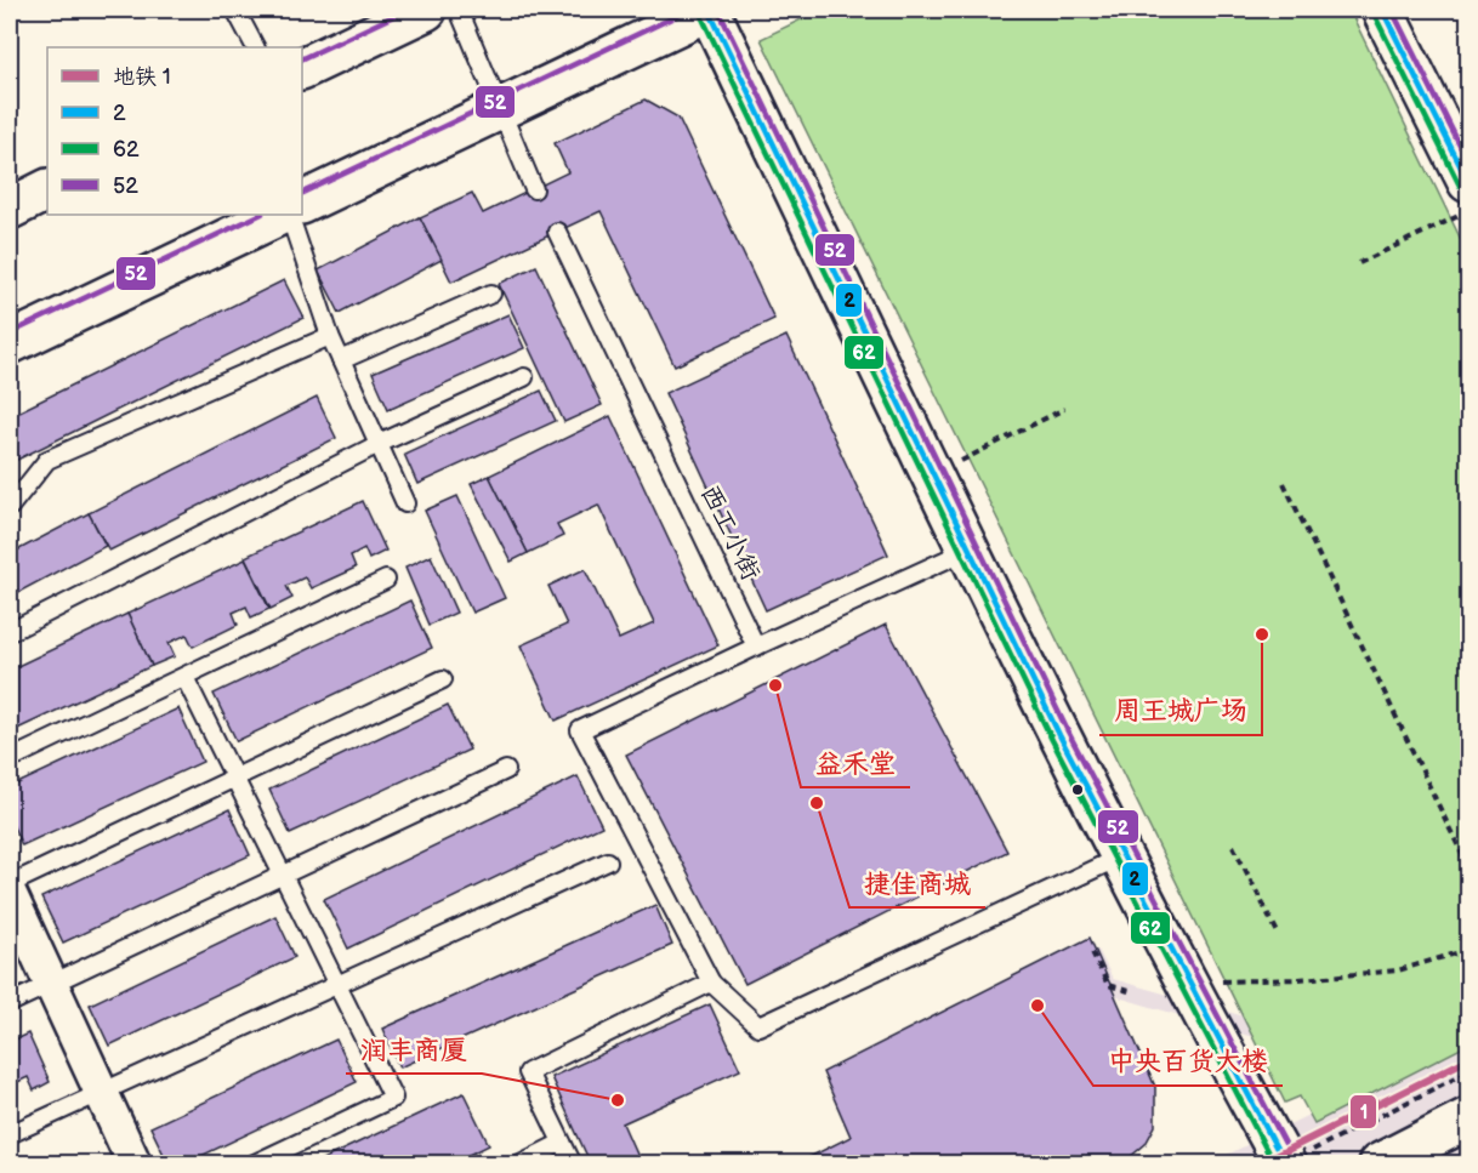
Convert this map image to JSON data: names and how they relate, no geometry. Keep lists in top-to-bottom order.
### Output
{
  "streets": {
    "lane": ["西工小街"]
  },
  "places": [
    "周王城广场",
    "益禾堂",
    "捷佳商城",
    "中央百货大楼",
    "润丰商厦"
  ],
  "lines": [
    "transit line 2",
    "transit line 52",
    "transit line 62",
    "metro line 1"
  ],
  "legend": [
    "地铁 1",
    "2",
    "62",
    "52"
  ]
}
